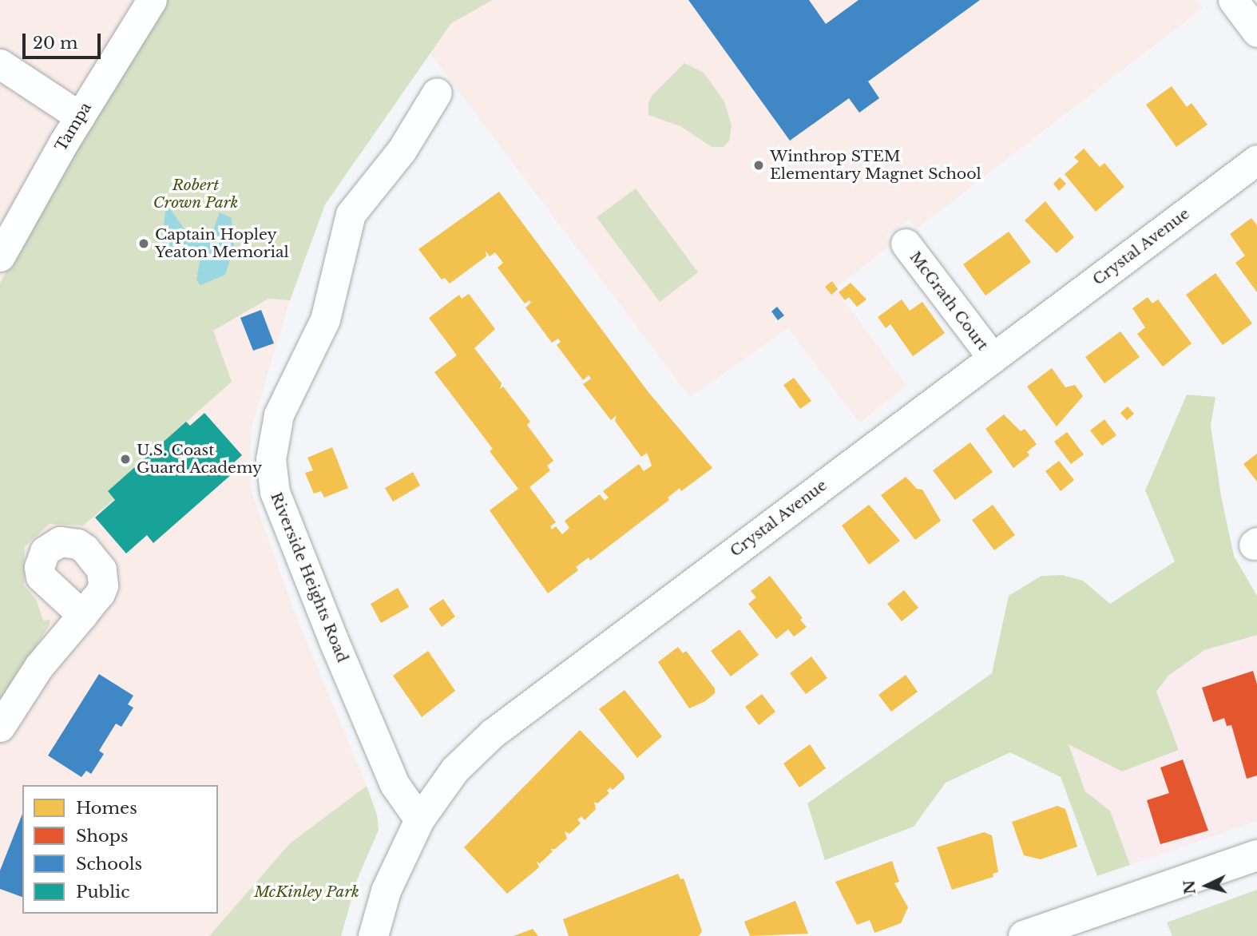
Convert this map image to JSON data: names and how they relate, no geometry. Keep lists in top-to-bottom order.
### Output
{
  "streets": {
    "street": [
      "Tampa",
      "Crystal Avenue",
      "McGrath Court",
      "Riverside Heights Road"
    ]
  },
  "crossings": [
    ["Crystal Avenue", "McGrath Court"],
    ["Crystal Avenue", "Riverside Heights Road"]
  ],
  "parks": ["Robert Crown Park", "McKinley Park"],
  "places": ["Winthrop STEM Elementary Magnet School", "Captain Hopley Yeaton Memorial", "U.S. Coast Guard Academy"],
  "legend": [
    "Homes",
    "Shops",
    "Schools",
    "Public"
  ],
  "scale_bar": "20 m",
  "north": "left"
}
